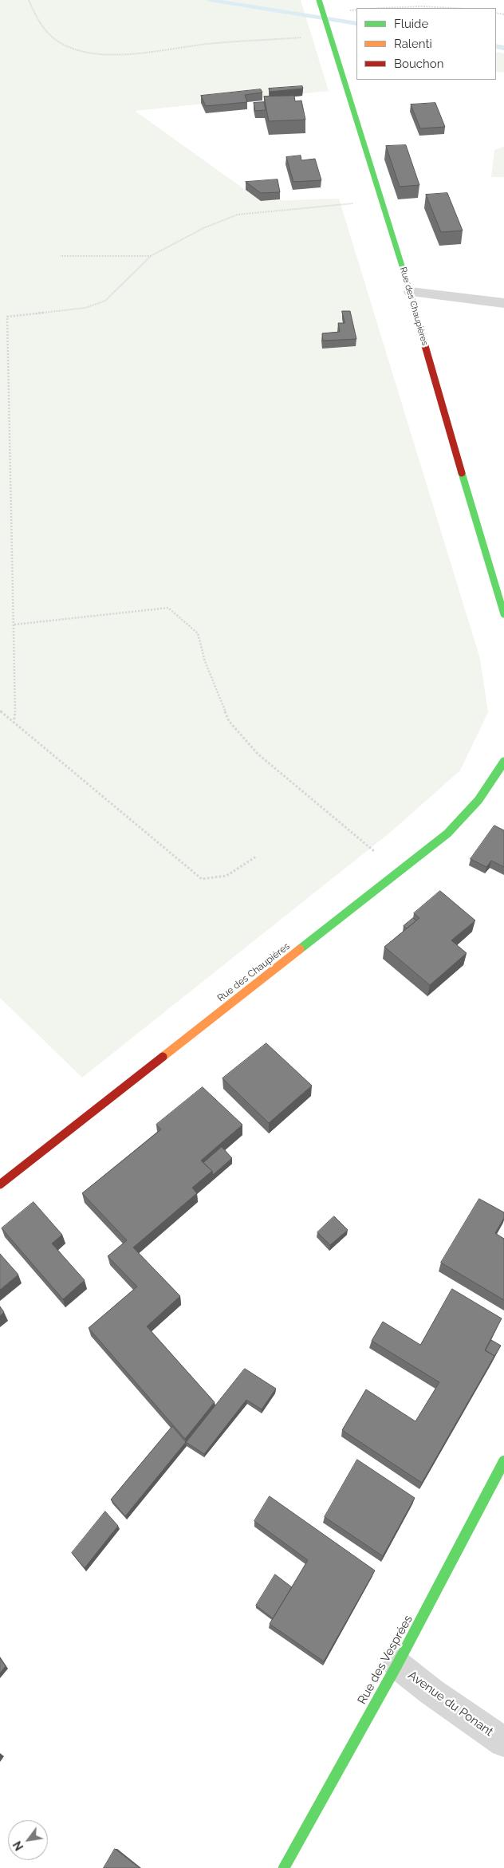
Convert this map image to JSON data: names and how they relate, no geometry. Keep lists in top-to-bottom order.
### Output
{
  "streets": {
    "street": ["Rue des Chaupières", "Rue des Vesprées", "Avenue du Ponant"]
  },
  "crossings": [
    ["Rue des Vesprées", "Avenue du Ponant"]
  ],
  "legend": ["Fluide", "Ralenti", "Bouchon"],
  "north": "bottom left"
}
